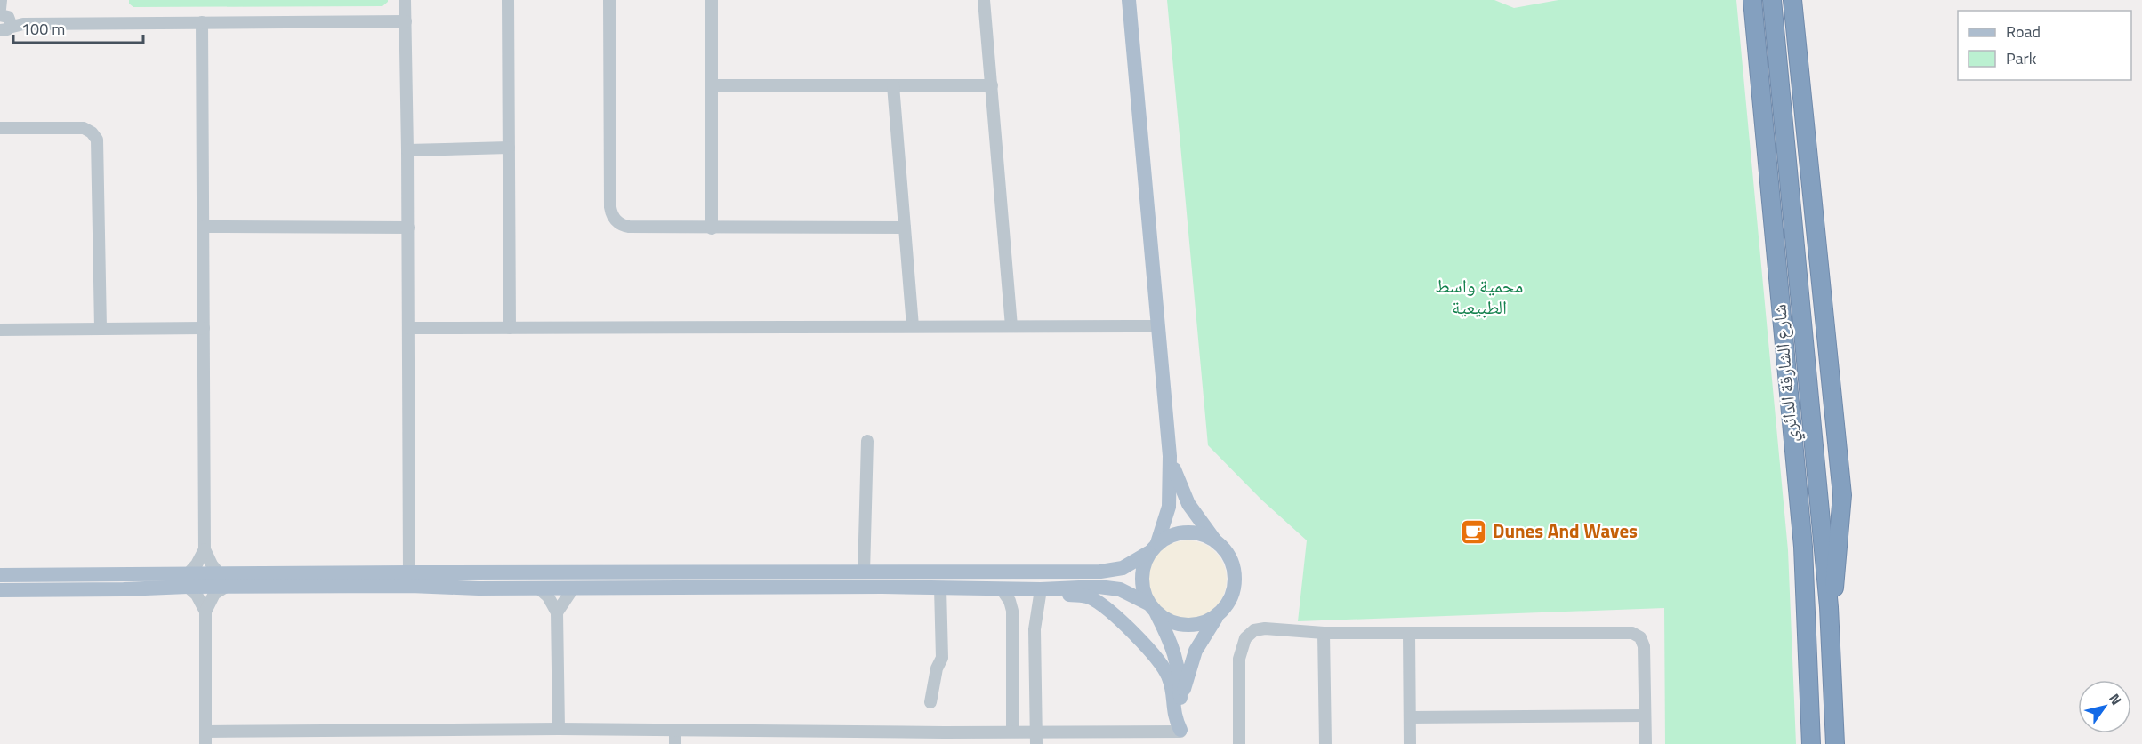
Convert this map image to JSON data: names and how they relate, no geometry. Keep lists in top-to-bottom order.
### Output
{
  "streets": {
    "highway": ["شارع الشارقة الدائري"]
  },
  "parks": ["محمية واسط الطبيعية"],
  "places": {
    "cafe": ["Dunes And Waves"]
  },
  "legend": ["Road", "Park"],
  "scale_bar": "100 m",
  "north": "top right"
}
